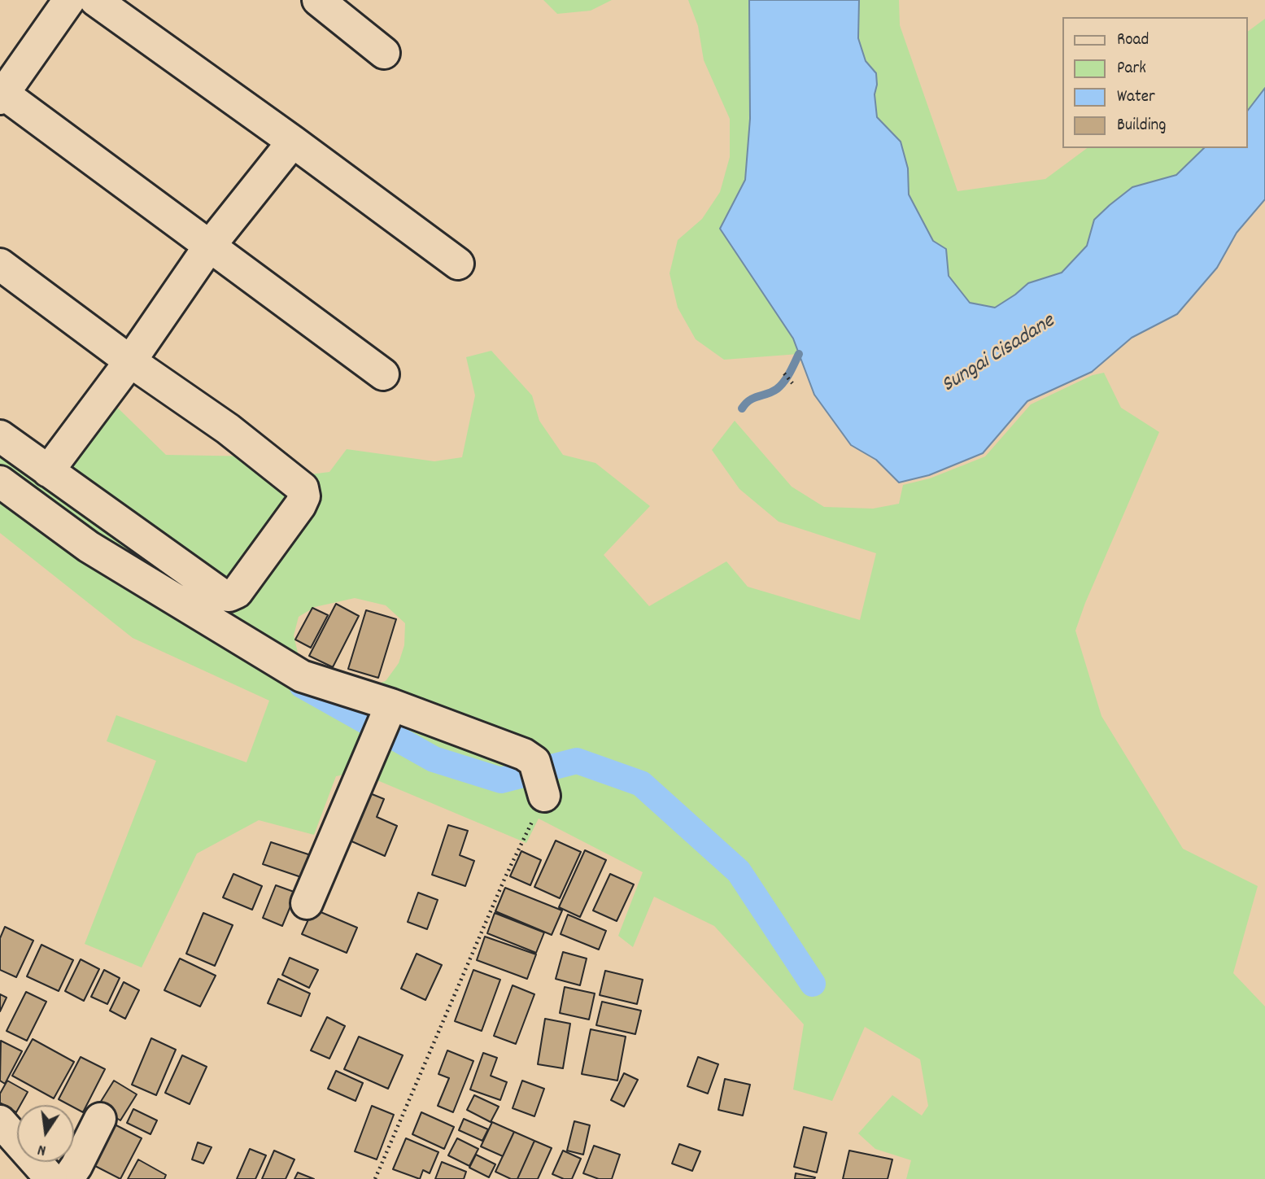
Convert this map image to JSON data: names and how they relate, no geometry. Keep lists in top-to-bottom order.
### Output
{
  "water": ["Sungai Cisadane"],
  "legend": [
    "Road",
    "Park",
    "Water",
    "Building"
  ],
  "north": "bottom"
}
